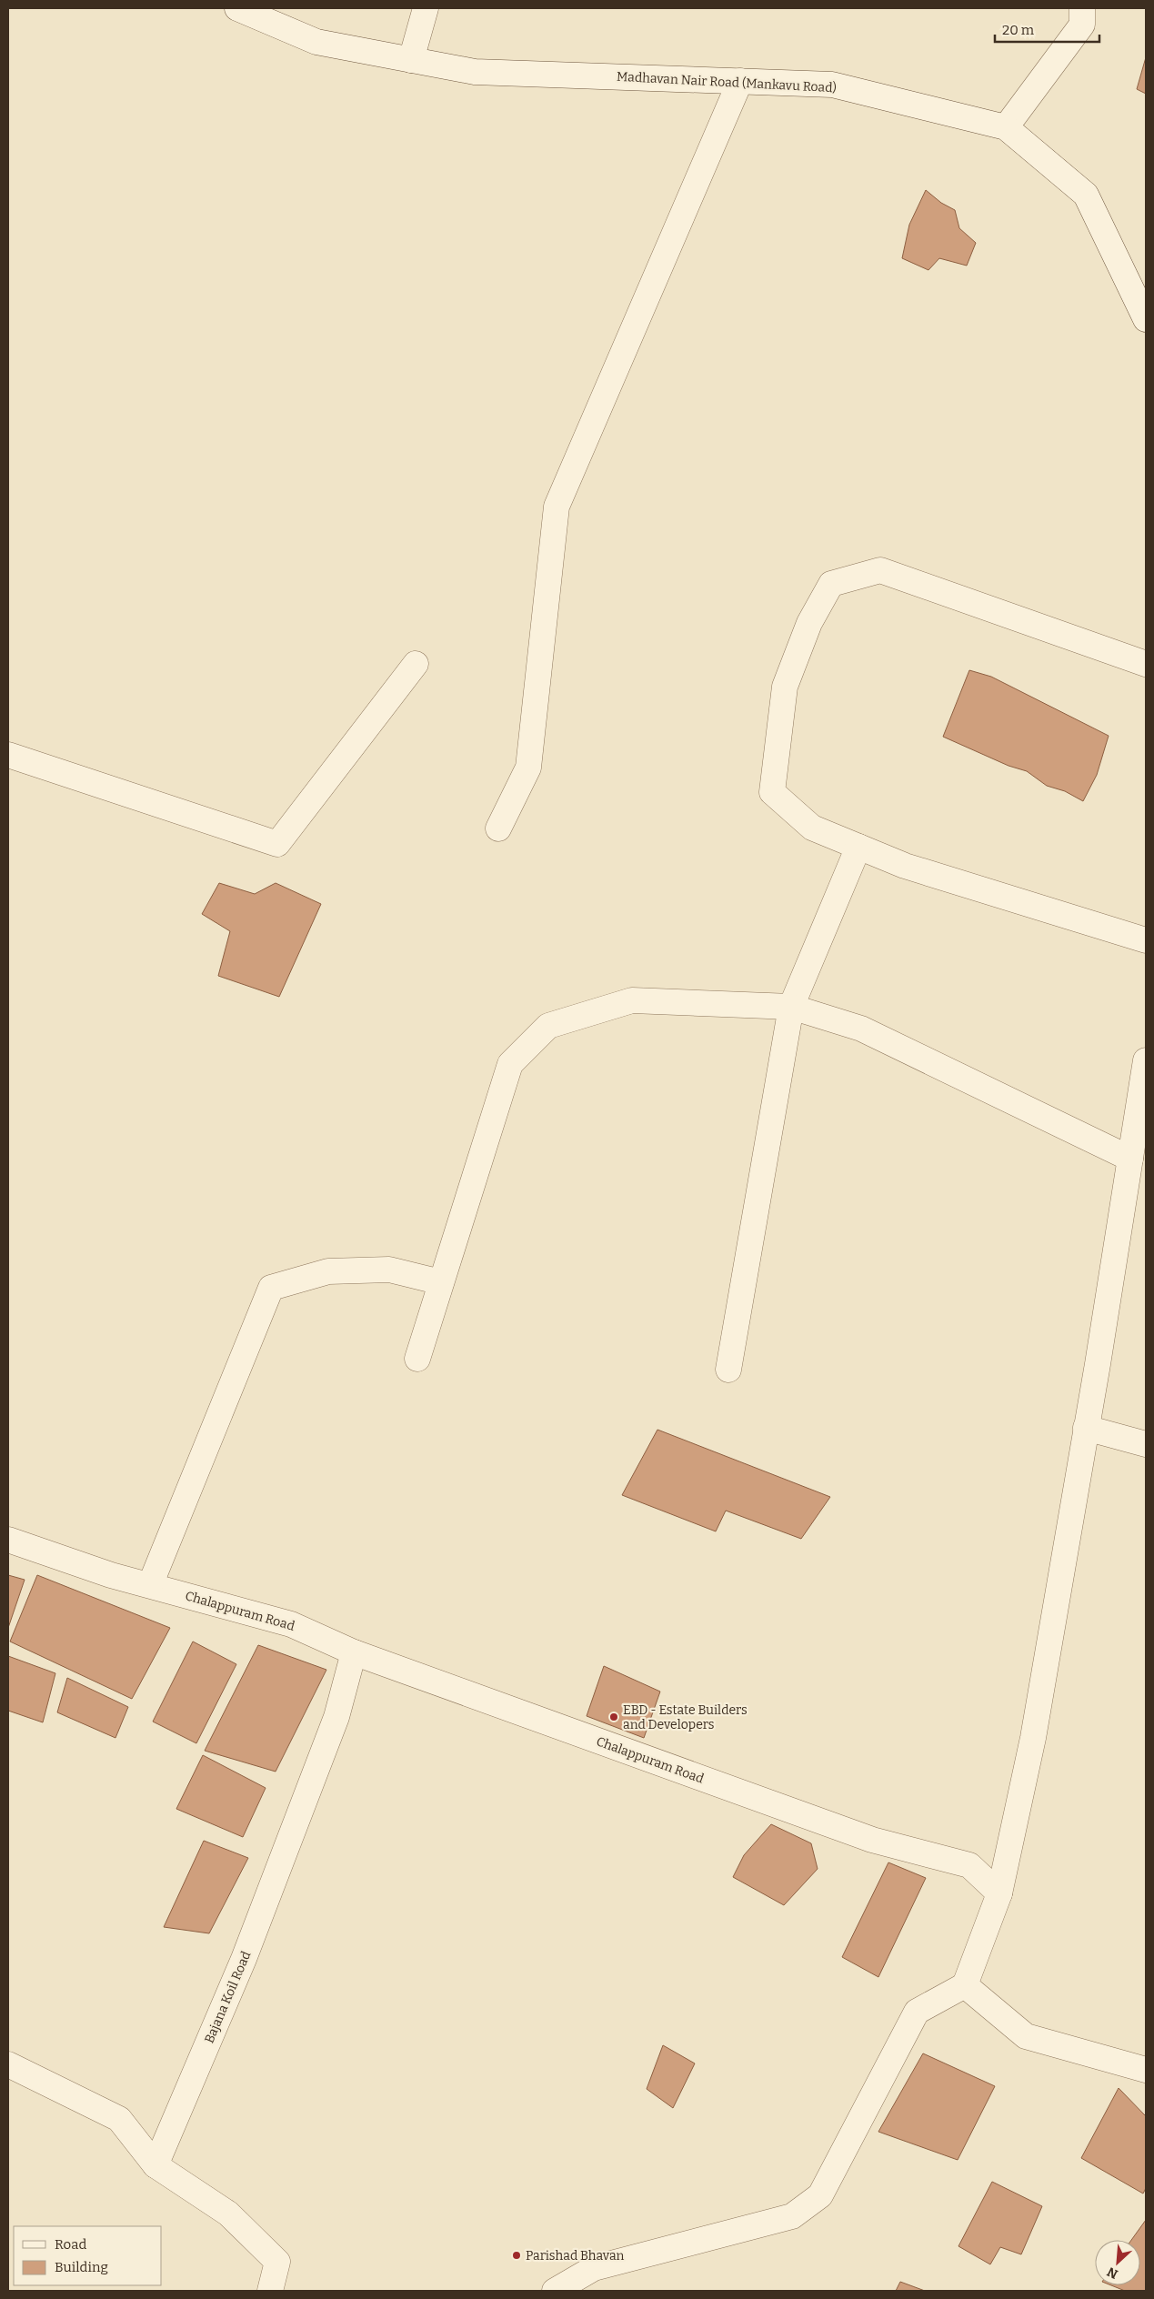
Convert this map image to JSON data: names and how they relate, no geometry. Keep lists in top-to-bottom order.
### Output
{
  "streets": {
    "street": ["Madhavan Nair Road (Mankavu Road)", "Chalappuram Road", "Bajana Koil Road"]
  },
  "crossings": [
    ["Chalappuram Road", "Bajana Koil Road"]
  ],
  "places": ["EBD - Estate Builders and Developers", "Parishad Bhavan"],
  "legend": ["Road", "Building"],
  "scale_bar": "20 m",
  "north": "bottom left"
}
